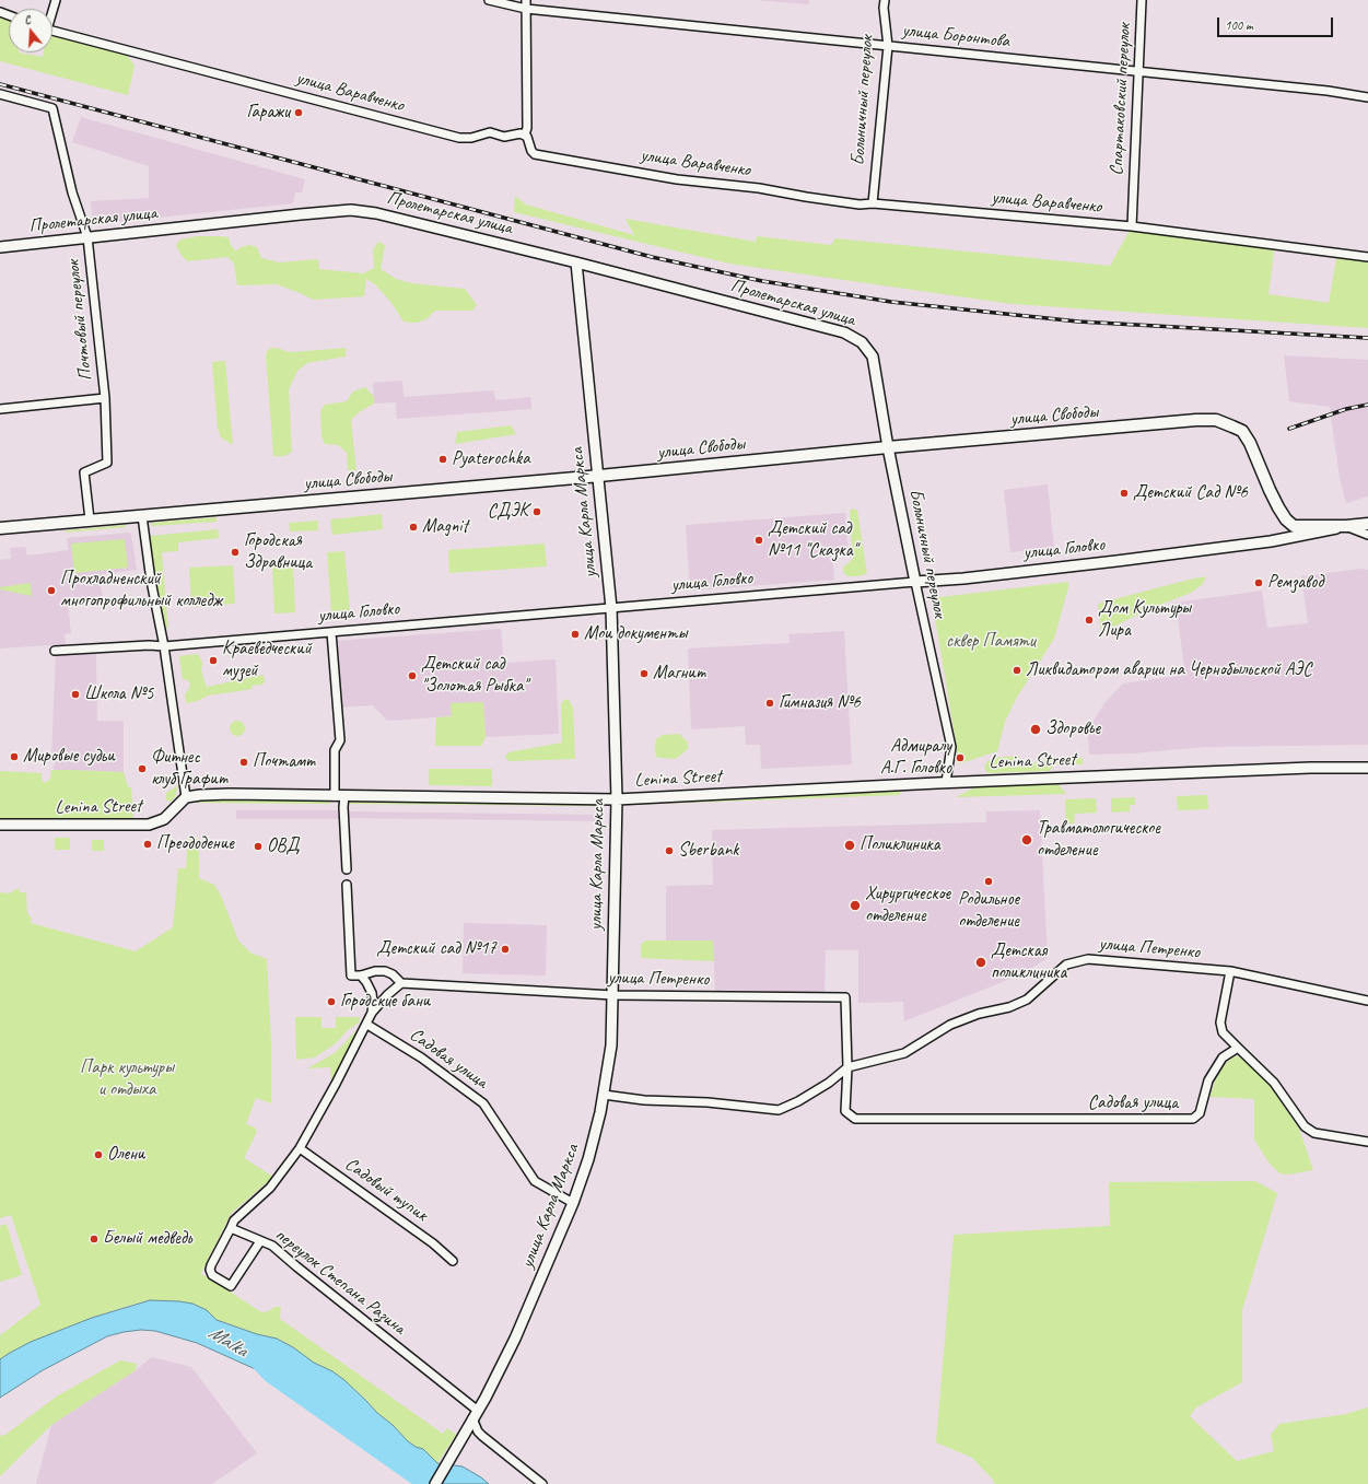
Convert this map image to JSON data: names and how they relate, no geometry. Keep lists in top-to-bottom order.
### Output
{
  "streets": {
    "main road": ["улица Свободы", "улица Головко"],
    "street": [
      "улица Боронтова",
      "улица Варавченко",
      "Спартаковский переулок",
      "Больничный переулок",
      "Пролетарская улица",
      "Почтовый переулок",
      "улица Карла Маркса",
      "Lenina Street",
      "улица Петренко",
      "Садовая улица",
      "Садовый тупик",
      "переулок Степана Разина"
    ]
  },
  "crossings": [
    ["улица Боронтова", "Спартаковский переулок"],
    ["улица Боронтова", "Больничный переулок"],
    ["улица Варавченко", "Спартаковский переулок"],
    ["улица Варавченко", "Больничный переулок"],
    ["Больничный переулок", "Пролетарская улица"],
    ["Больничный переулок", "улица Свободы"],
    ["Больничный переулок", "улица Головко"],
    ["Больничный переулок", "Lenina Street"],
    ["Пролетарская улица", "Почтовый переулок"],
    ["Пролетарская улица", "улица Карла Маркса"],
    ["Почтовый переулок", "улица Свободы"],
    ["улица Свободы", "улица Карла Маркса"],
    ["улица Свободы", "улица Головко"],
    ["улица Карла Маркса", "улица Головко"],
    ["улица Карла Маркса", "Lenina Street"],
    ["улица Карла Маркса", "улица Петренко"],
    ["улица Карла Маркса", "Садовая улица"],
    ["улица Карла Маркса", "переулок Степана Разина"],
    ["улица Петренко", "Садовая улица"]
  ],
  "water": ["Malka"],
  "parks": ["сквер Памяти", "Парк культуры и отдыха"],
  "places": [
    "Гаражи",
    "Pyaterochka",
    "Детский Сад №6",
    "СДЭК",
    "Magnit",
    "Детский сад №11 \"Сказка\"",
    "Городская Здравница",
    "Ремзавод",
    "Прохладненский многопрофильный колледж",
    "Дом Культуры Лира",
    "Мои документы",
    "Краеведческий музей",
    "Ликвидатором аварии на Чернобыльской АЭС",
    "Магнит",
    "Детский сад \"Золотая Рыбка\"",
    "Школа №5",
    "Гимназия №6",
    "Здоровье",
    "Мировые судьи",
    "Адмиралу А.Г. Головко",
    "Почтамт",
    "Фитнес клуб Графит",
    "Травматологическое отделение",
    "Преододение",
    "Поликлиника",
    "ОВД",
    "Sberbank",
    "Родильное отделение",
    "Хирургическое отделение",
    "Детский сад №17",
    "Детская поликлиника",
    "Городские бани",
    "Олени",
    "Белый медведь"
  ],
  "scale_bar": "100 m",
  "north": "top"
}
